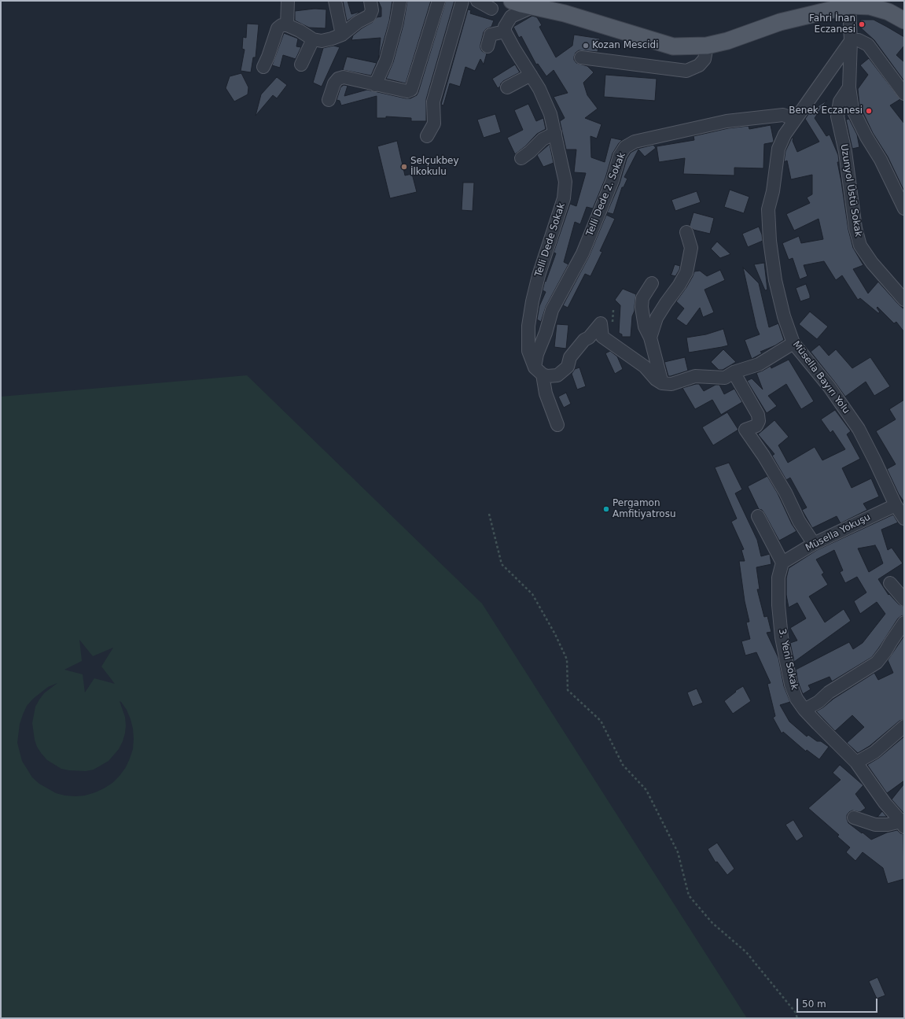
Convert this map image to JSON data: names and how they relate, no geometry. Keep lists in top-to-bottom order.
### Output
{
  "streets": {
    "street": [
      "Uzunyol Üstü Sokak",
      "Telli Dede 2. Sokak",
      "Telli Dede Sokak",
      "Müsella Bayırı Yolu",
      "Müsella Yokuşu",
      "3. Yeni Sokak"
    ]
  },
  "crossings": [
    ["Telli Dede 2. Sokak", "Telli Dede Sokak"],
    ["Telli Dede 2. Sokak", "Müsella Bayırı Yolu"],
    ["Müsella Bayırı Yolu", "Müsella Yokuşu"],
    ["Müsella Yokuşu", "3. Yeni Sokak"]
  ],
  "places": [
    "Fahri İnan Eczanesi",
    "Kozan Mescidi",
    "Benek Eczanesi",
    "Selçukbey İlkokulu",
    "Pergamon Amfitiyatrosu"
  ],
  "scale_bar": "50 m"
}
